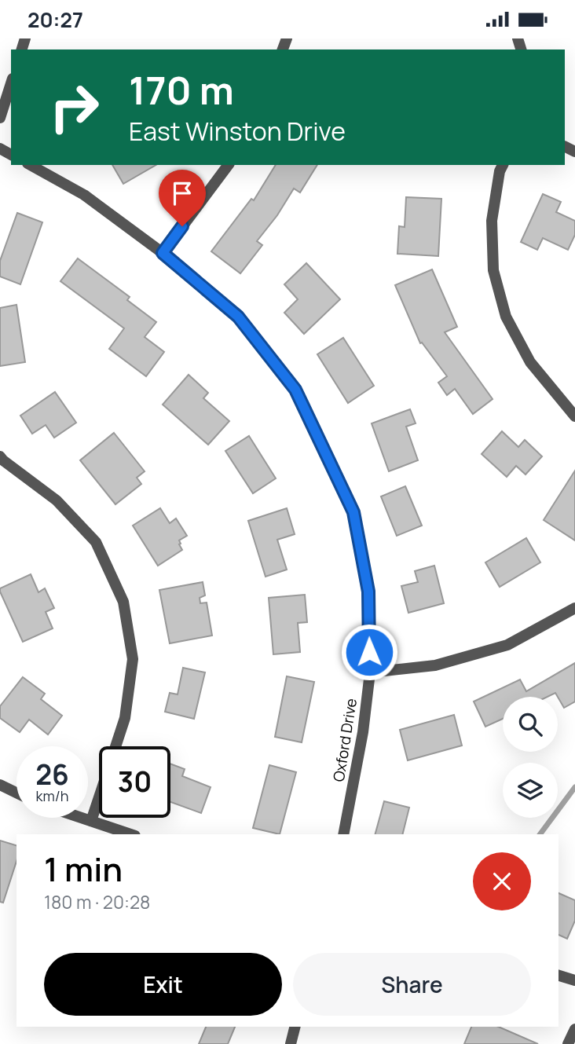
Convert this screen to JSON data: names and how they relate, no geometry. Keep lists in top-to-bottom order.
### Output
{
  "streets": {
    "street": ["Oxford Drive"]
  },
  "page": {
    "status": "20:27",
    "turn": ["170 m", "East Winston Drive"],
    "speed": "26 km/h",
    "limit": "30",
    "heading": ["1 min", "180 m · 20:28"],
    "buttons": ["Exit", "Share"]
  }
}
